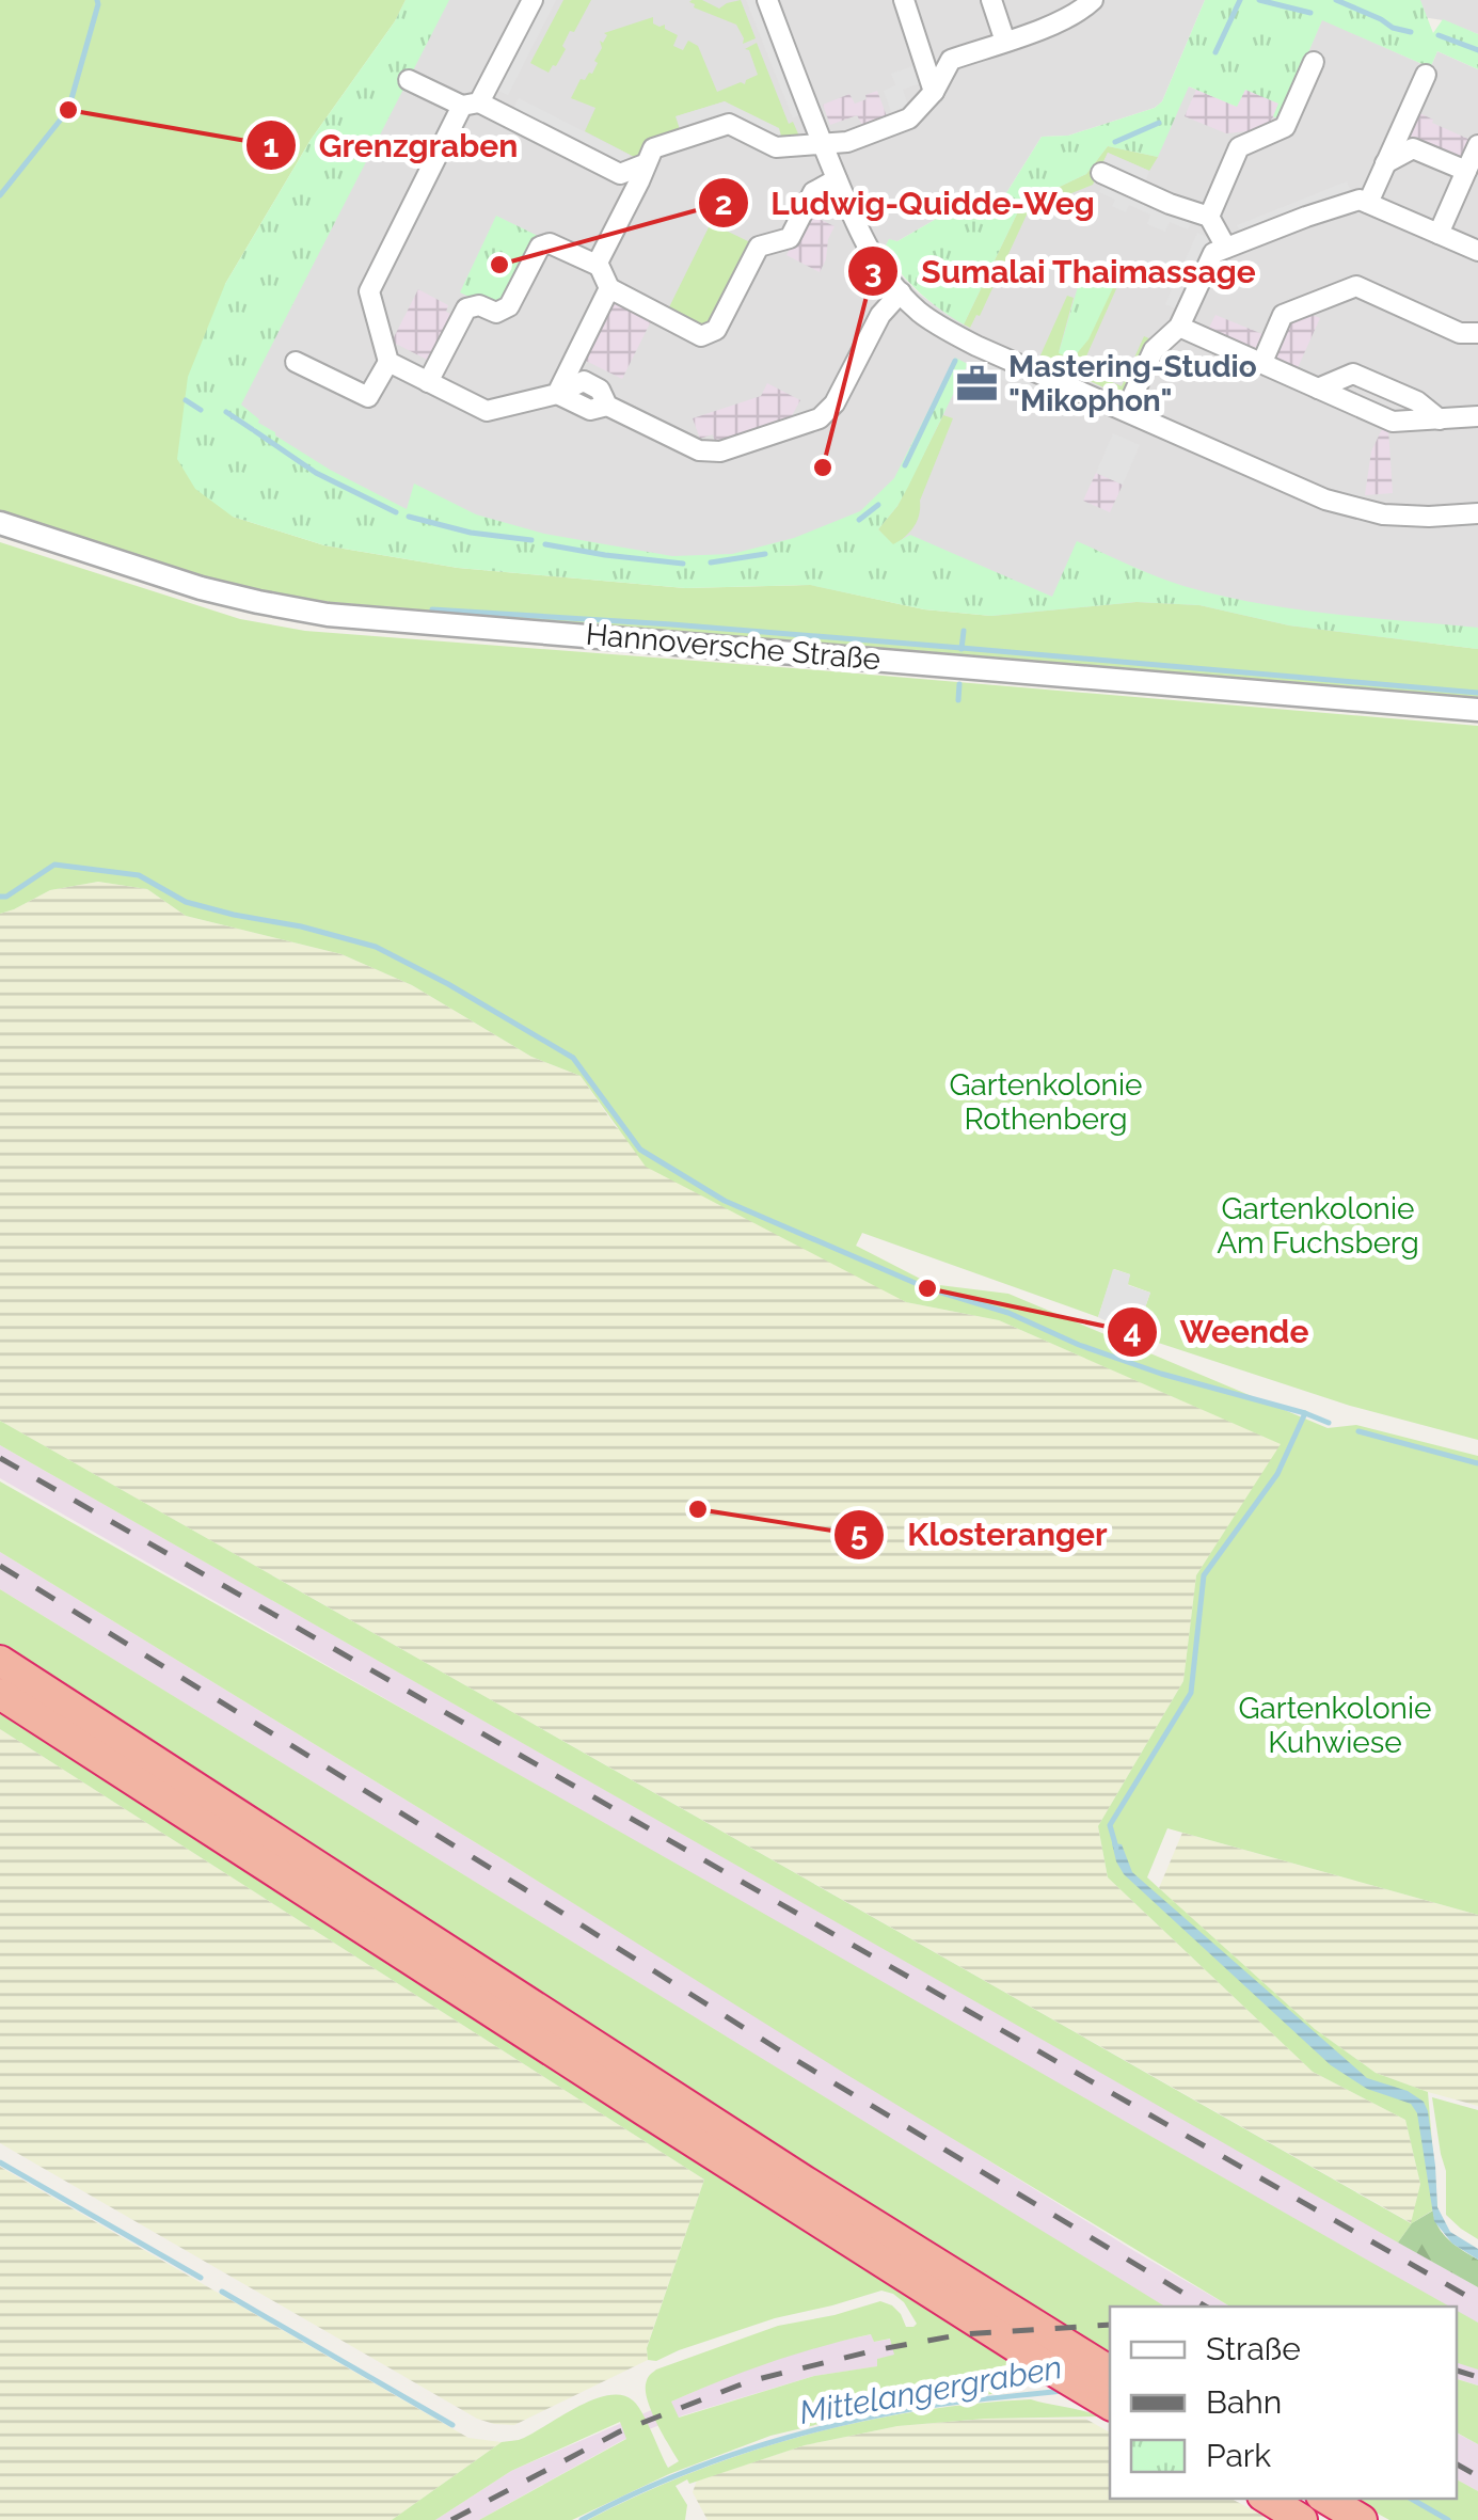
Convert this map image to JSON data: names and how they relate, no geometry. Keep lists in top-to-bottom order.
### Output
{
  "streets": {
    "street": ["Hannoversche Straße"]
  },
  "water": ["Mittelangergraben"],
  "parks": ["Gartenkolonie Rothenberg", "Gartenkolonie Am Fuchsberg", "Gartenkolonie Kuhwiese"],
  "places": {
    "other": [
      "Grenzgraben",
      "Ludwig-Quidde-Weg",
      "Sumalai Thaimassage",
      "Weende",
      "Klosteranger"
    ],
    "office": ["Mastering-Studio \"Mikophon\""]
  },
  "legend": ["Straße", "Bahn", "Park"]
}
